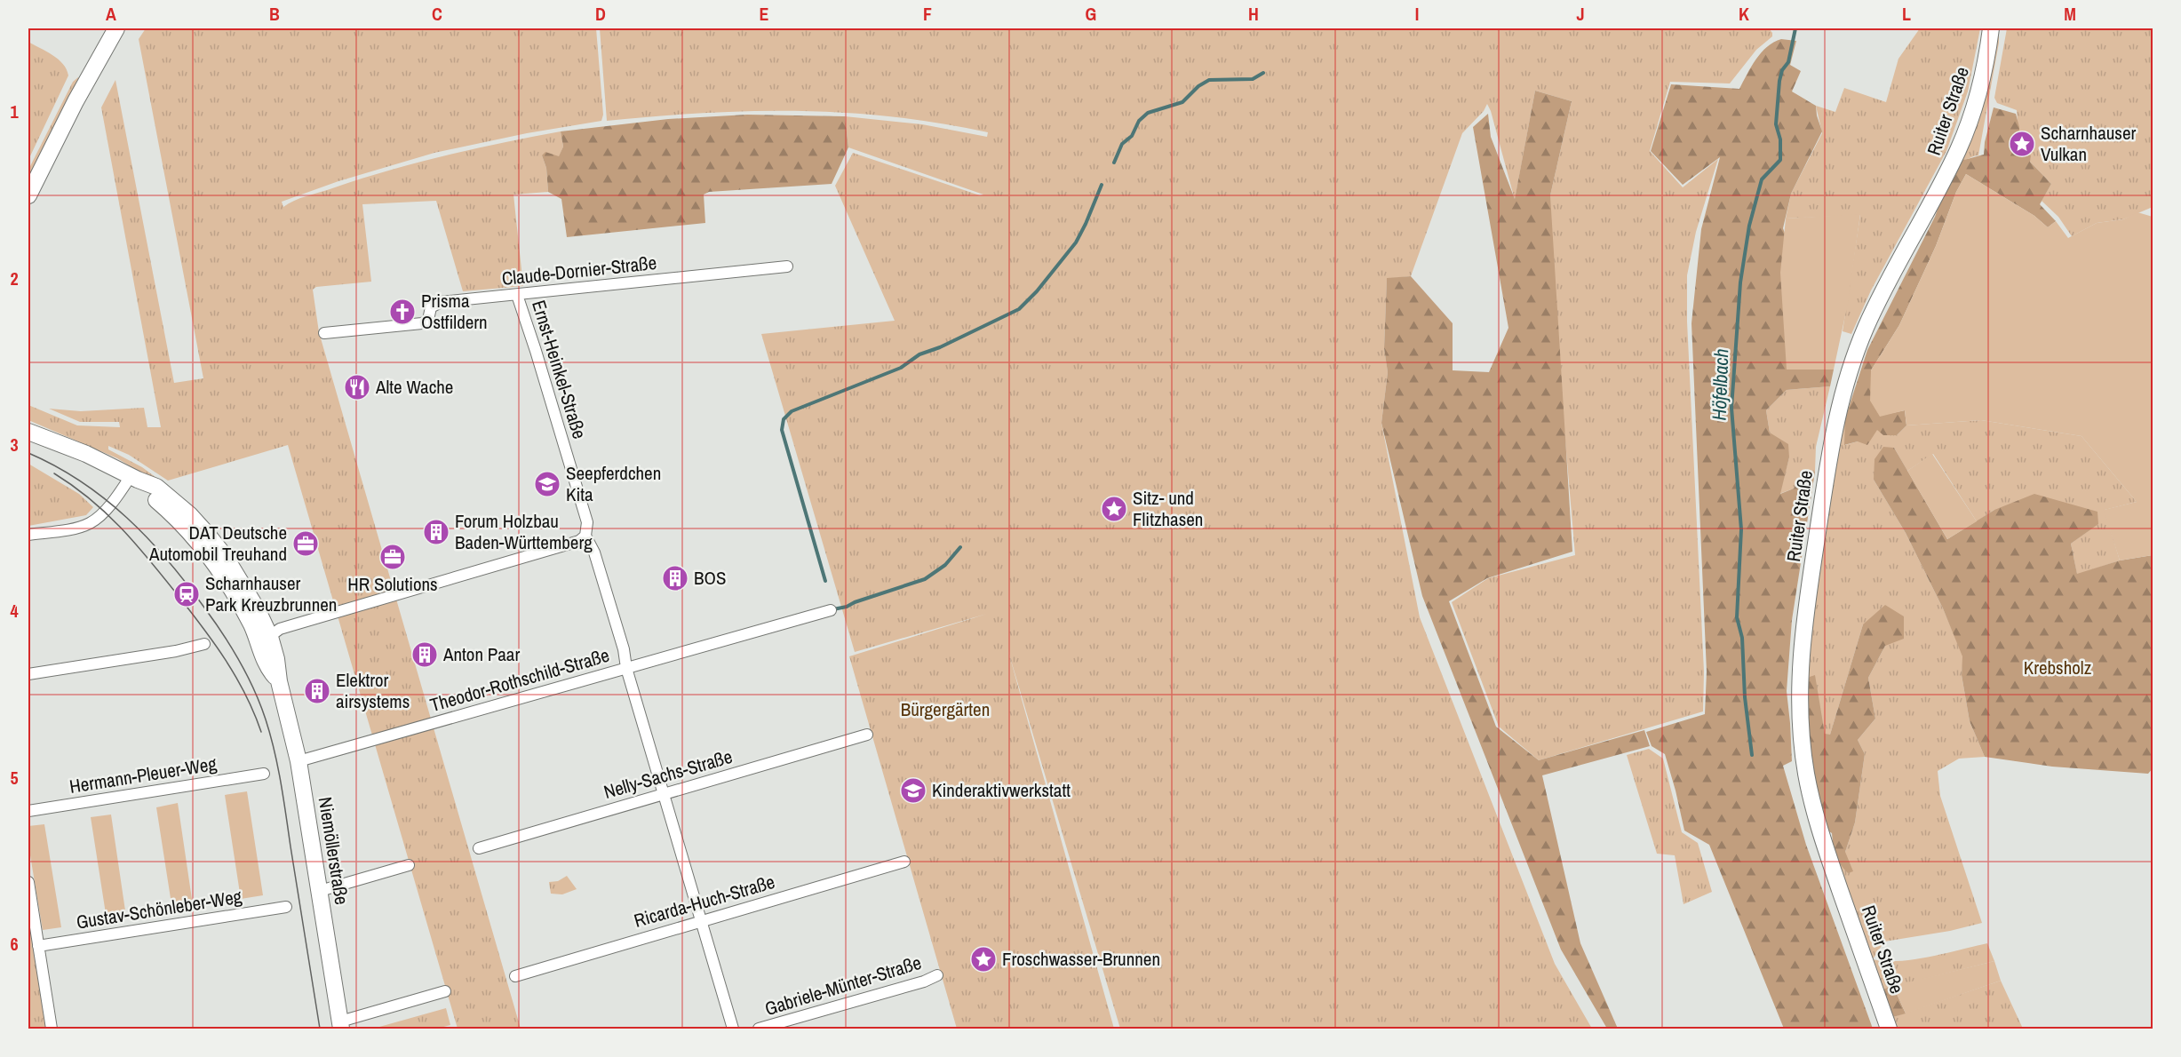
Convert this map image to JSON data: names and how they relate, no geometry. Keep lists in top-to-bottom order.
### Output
{
  "streets": {
    "main road": ["Ruiter Straße", "Niemöllerstraße"],
    "street": [
      "Claude-Dornier-Straße",
      "Ernst-Heinkel-Straße",
      "Theodor-Rothschild-Straße",
      "Nelly-Sachs-Straße",
      "Hermann-Pleuer-Weg",
      "Ricarda-Huch-Straße",
      "Gustav-Schönleber-Weg",
      "Gabriele-Münter-Straße"
    ]
  },
  "crossings": [
    ["Claude-Dornier-Straße", "Ernst-Heinkel-Straße"],
    ["Ernst-Heinkel-Straße", "Theodor-Rothschild-Straße"],
    ["Theodor-Rothschild-Straße", "Nelly-Sachs-Straße"],
    ["Theodor-Rothschild-Straße", "Niemöllerstraße"],
    ["Theodor-Rothschild-Straße", "Ricarda-Huch-Straße"]
  ],
  "water": ["Höfelbach"],
  "parks": ["Krebsholz", "Bürgergärten"],
  "places": {
    "place": ["Scharnhauser Vulkan", "Sitz- und Flitzhasen", "Froschwasser-Brunnen"],
    "church": ["Prisma Ostfildern"],
    "restaurant": ["Alte Wache"],
    "school or university": ["Seepferdchen Kita", "Kinderaktivwerkstatt"],
    "building": [
      "Forum Holzbau Baden-Württemberg",
      "BOS",
      "Anton Paar",
      "Elektror airsystems"
    ],
    "office": ["DAT Deutsche Automobil Treuhand", "HR Solutions"],
    "station": ["Scharnhauser Park Kreuzbrunnen"]
  },
  "grid": {
    "columns": [
      "A",
      "B",
      "C",
      "D",
      "E",
      "F",
      "G",
      "H",
      "I",
      "J",
      "K",
      "L",
      "M"
    ],
    "rows": [
      "1",
      "2",
      "3",
      "4",
      "5",
      "6"
    ]
  }
}
